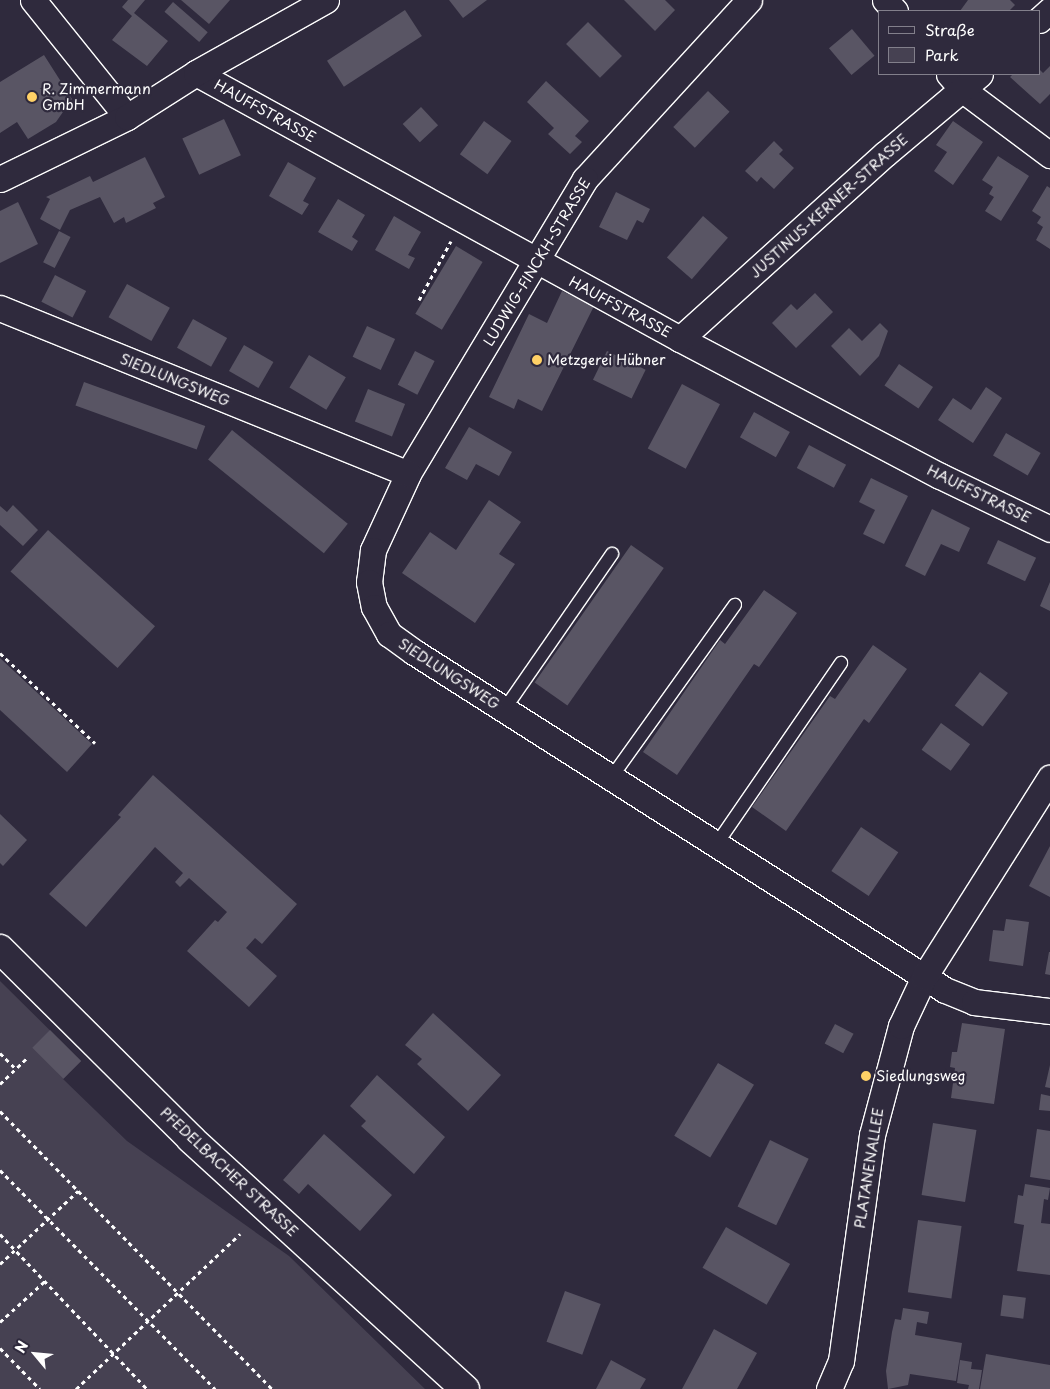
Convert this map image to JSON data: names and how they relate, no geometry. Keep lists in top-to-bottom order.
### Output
{
  "streets": {
    "main road": ["PFEDELBACHER STRASSE"],
    "street": [
      "HAUFFSTRASSE",
      "JUSTINUS-KERNER-STRASSE",
      "LUDWIG-FINCKH-STRASSE",
      "SIEDLUNGSWEG",
      "PLATANENALLEE"
    ]
  },
  "crossings": [
    ["HAUFFSTRASSE", "JUSTINUS-KERNER-STRASSE"],
    ["HAUFFSTRASSE", "LUDWIG-FINCKH-STRASSE"],
    ["LUDWIG-FINCKH-STRASSE", "SIEDLUNGSWEG"],
    ["SIEDLUNGSWEG", "PLATANENALLEE"]
  ],
  "places": ["R. Zimmermann GmbH", "Metzgerei Hübner", "Siedlungsweg"],
  "legend": ["Straße", "Park"],
  "north": "top left"
}
